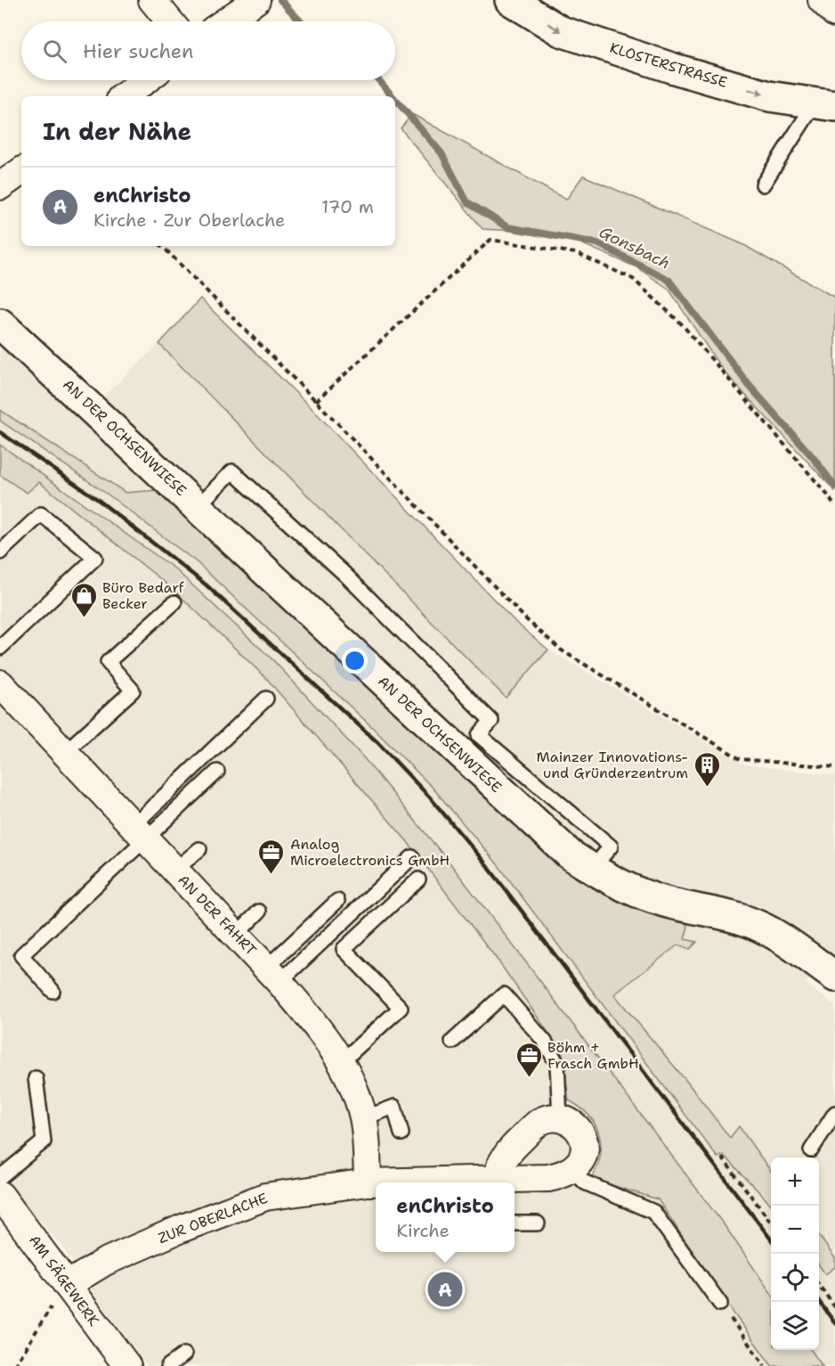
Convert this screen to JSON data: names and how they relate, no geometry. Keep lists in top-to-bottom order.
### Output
{
  "streets": {
    "street": [
      "KLOSTERSTRASSE",
      "AN DER OCHSENWIESE",
      "AN DER FAHRT",
      "ZUR OBERLACHE",
      "AM SÄGEWERK"
    ]
  },
  "crossings": [
    ["ZUR OBERLACHE", "AM SÄGEWERK"]
  ],
  "one_way": ["KLOSTERSTRASSE"],
  "water": ["Gonsbach"],
  "places": {
    "shop": ["Büro Bedarf Becker"],
    "building": ["Mainzer Innovations- und Gründerzentrum"],
    "office": ["Analog Microelectronics GmbH", "Böhm + Frasch GmbH"]
  },
  "page": {
    "search": "Hier suchen",
    "heading": "In der Nähe",
    "list": [
      {
        "mark": "A",
        "name": "enChristo",
        "note": "Kirche · Zur Oberlache",
        "value": "170 m"
      }
    ],
    "map_buttons": ["+", "−"],
    "popup": ["enChristo", "Kirche"],
    "pins": "A"
  }
}
